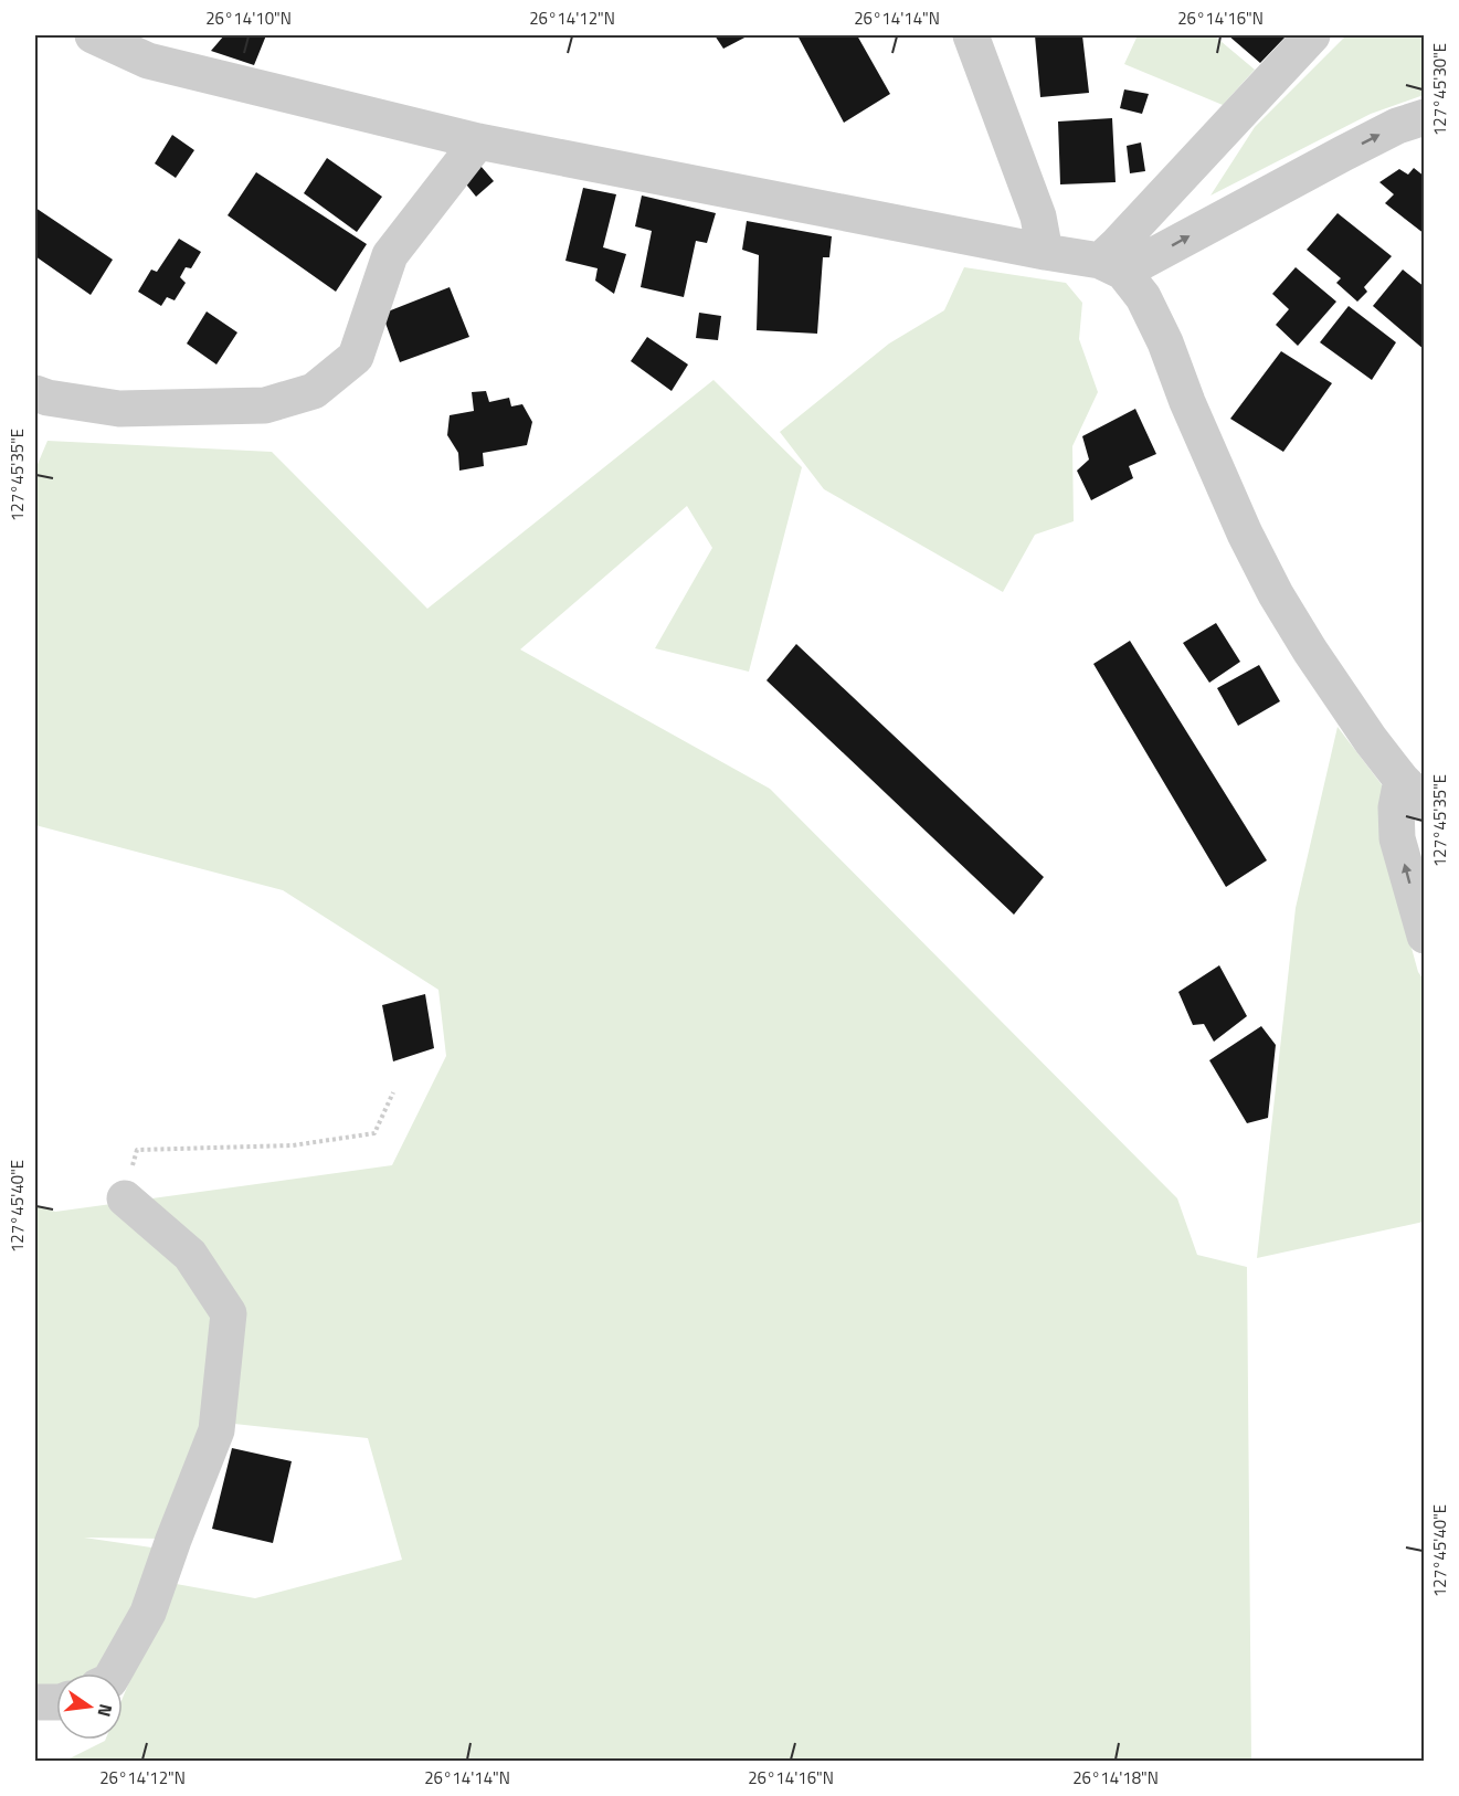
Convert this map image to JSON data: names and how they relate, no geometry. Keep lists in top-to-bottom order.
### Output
{
  "north": "right",
  "coordinates": [
    "26°14'10\"N",
    "26°14'12\"N",
    "26°14'14\"N",
    "26°14'16\"N",
    "127°45'30\"E",
    "127°45'35\"E",
    "127°45'40\"E",
    "26°14'18\"N"
  ]
}
